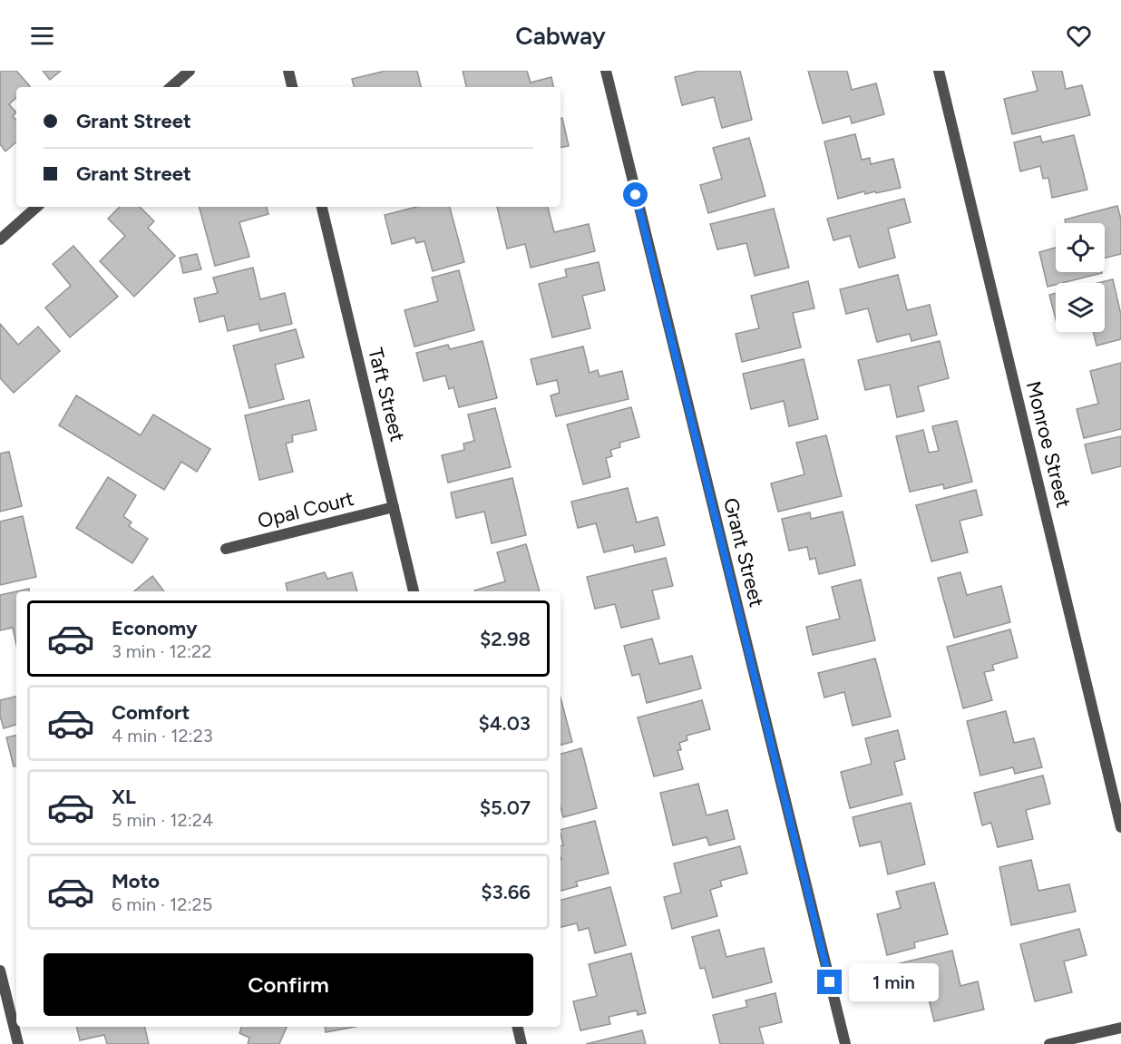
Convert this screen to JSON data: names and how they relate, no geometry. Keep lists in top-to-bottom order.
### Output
{
  "streets": {
    "street": [
      "Taft Street",
      "Monroe Street",
      "Opal Court",
      "Grant Street"
    ]
  },
  "crossings": [
    ["Taft Street", "Opal Court"]
  ],
  "page": {
    "header": "Cabway",
    "banner": ["Grant Street", "Grant Street"],
    "list": [
      {
        "name": "Economy",
        "note": "3 min · 12:22",
        "value": "$2.98"
      },
      {
        "name": "Comfort",
        "note": "4 min · 12:23",
        "value": "$4.03"
      },
      {
        "name": "XL",
        "note": "5 min · 12:24",
        "value": "$5.07"
      },
      {
        "name": "Moto",
        "note": "6 min · 12:25",
        "value": "$3.66"
      }
    ],
    "buttons": "Confirm",
    "bubble": "1 min"
  }
}
